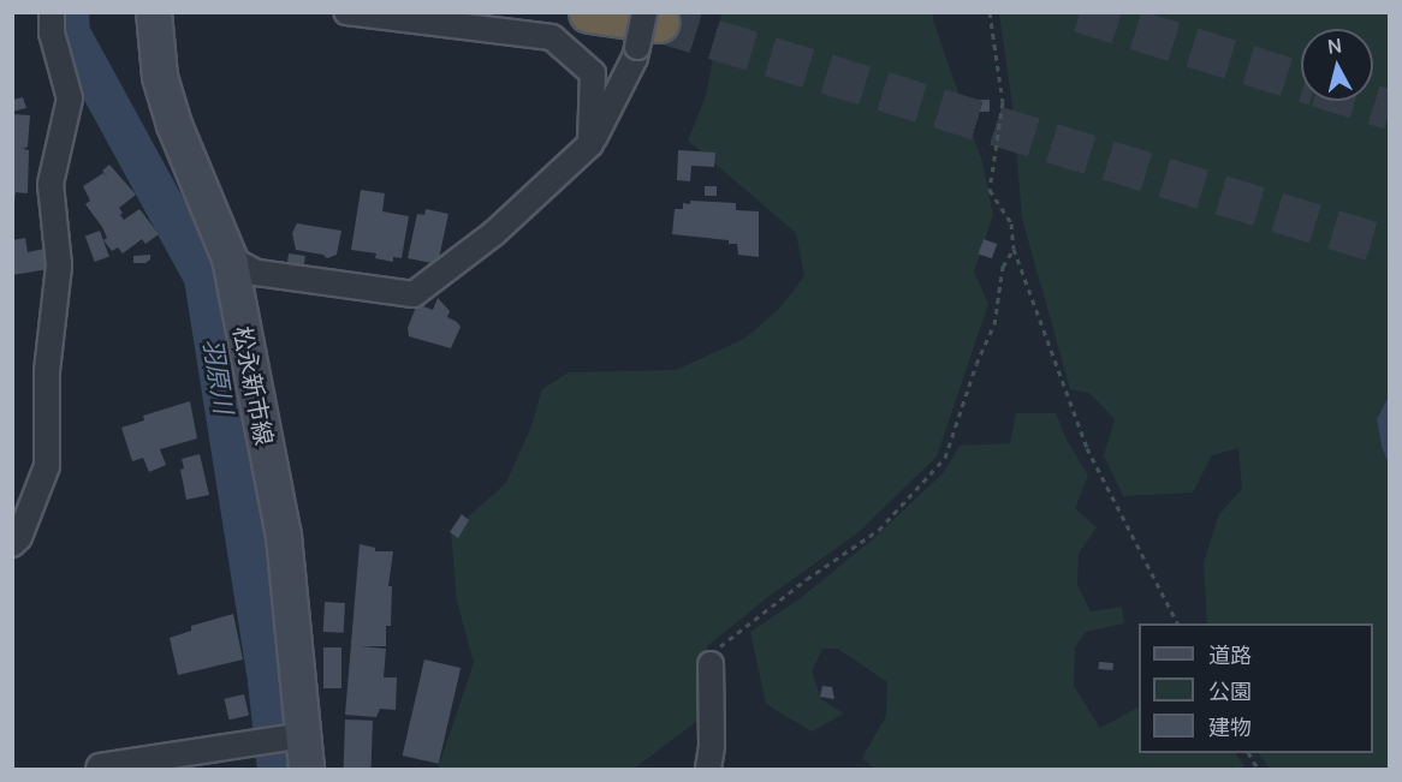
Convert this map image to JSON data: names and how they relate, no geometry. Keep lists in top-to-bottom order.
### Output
{
  "streets": {
    "main road": ["松永新市線"]
  },
  "water": ["羽原川"],
  "legend": ["道路", "公園", "建物"],
  "north": "top"
}
